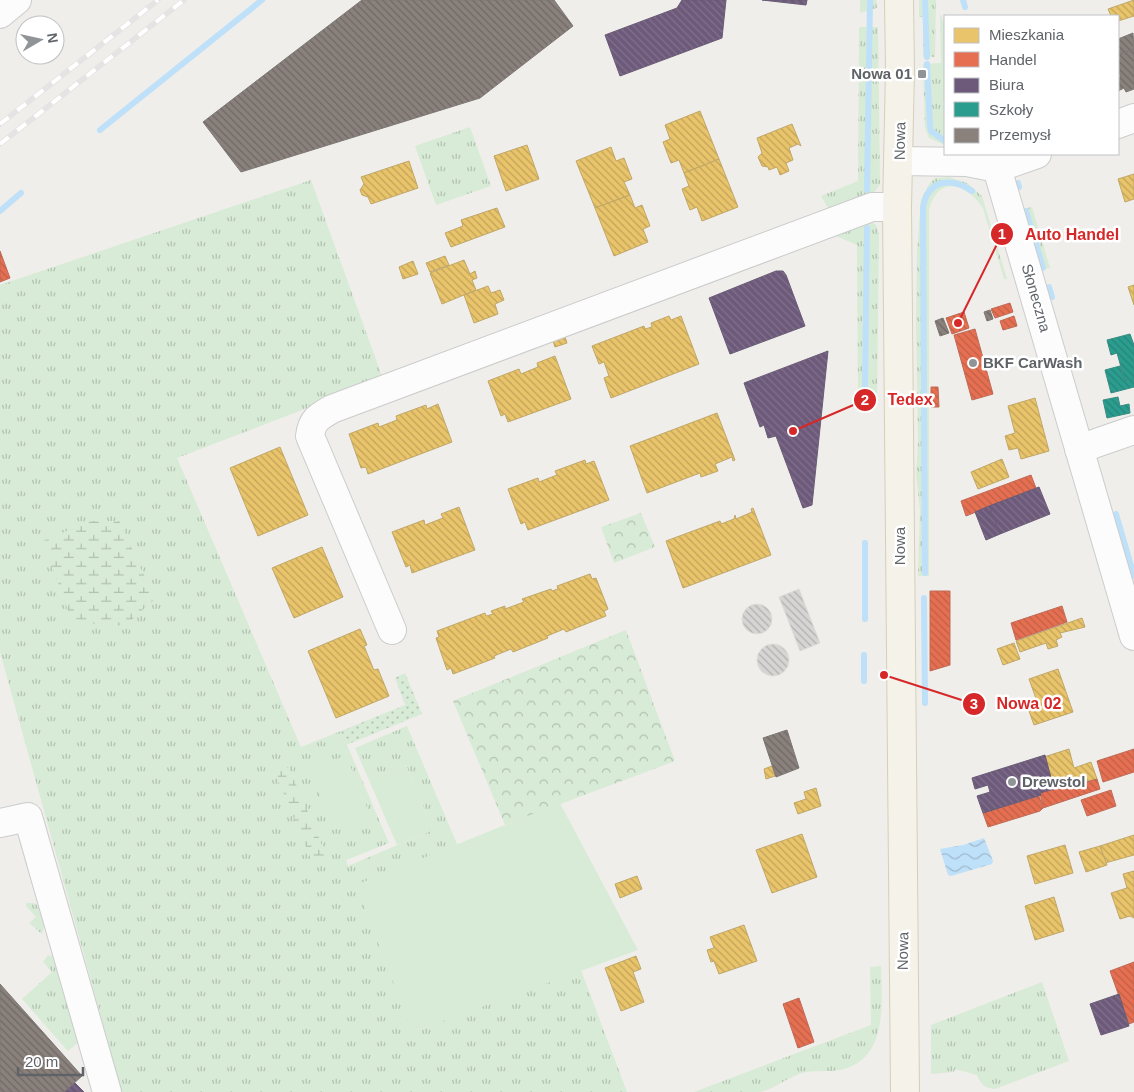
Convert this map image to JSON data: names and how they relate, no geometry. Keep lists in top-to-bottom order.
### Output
{
  "streets": {
    "main road": ["Nowa"],
    "street": ["Słoneczna"]
  },
  "places": {
    "transit": ["Nowa 01"],
    "other": [
      "Auto Handel",
      "BKF CarWash",
      "Tedex",
      "Nowa 02",
      "Drewstol"
    ]
  },
  "legend": [
    "Mieszkania",
    "Handel",
    "Biura",
    "Szkoły",
    "Przemysł"
  ],
  "scale_bar": "20 m",
  "north": "right"
}
